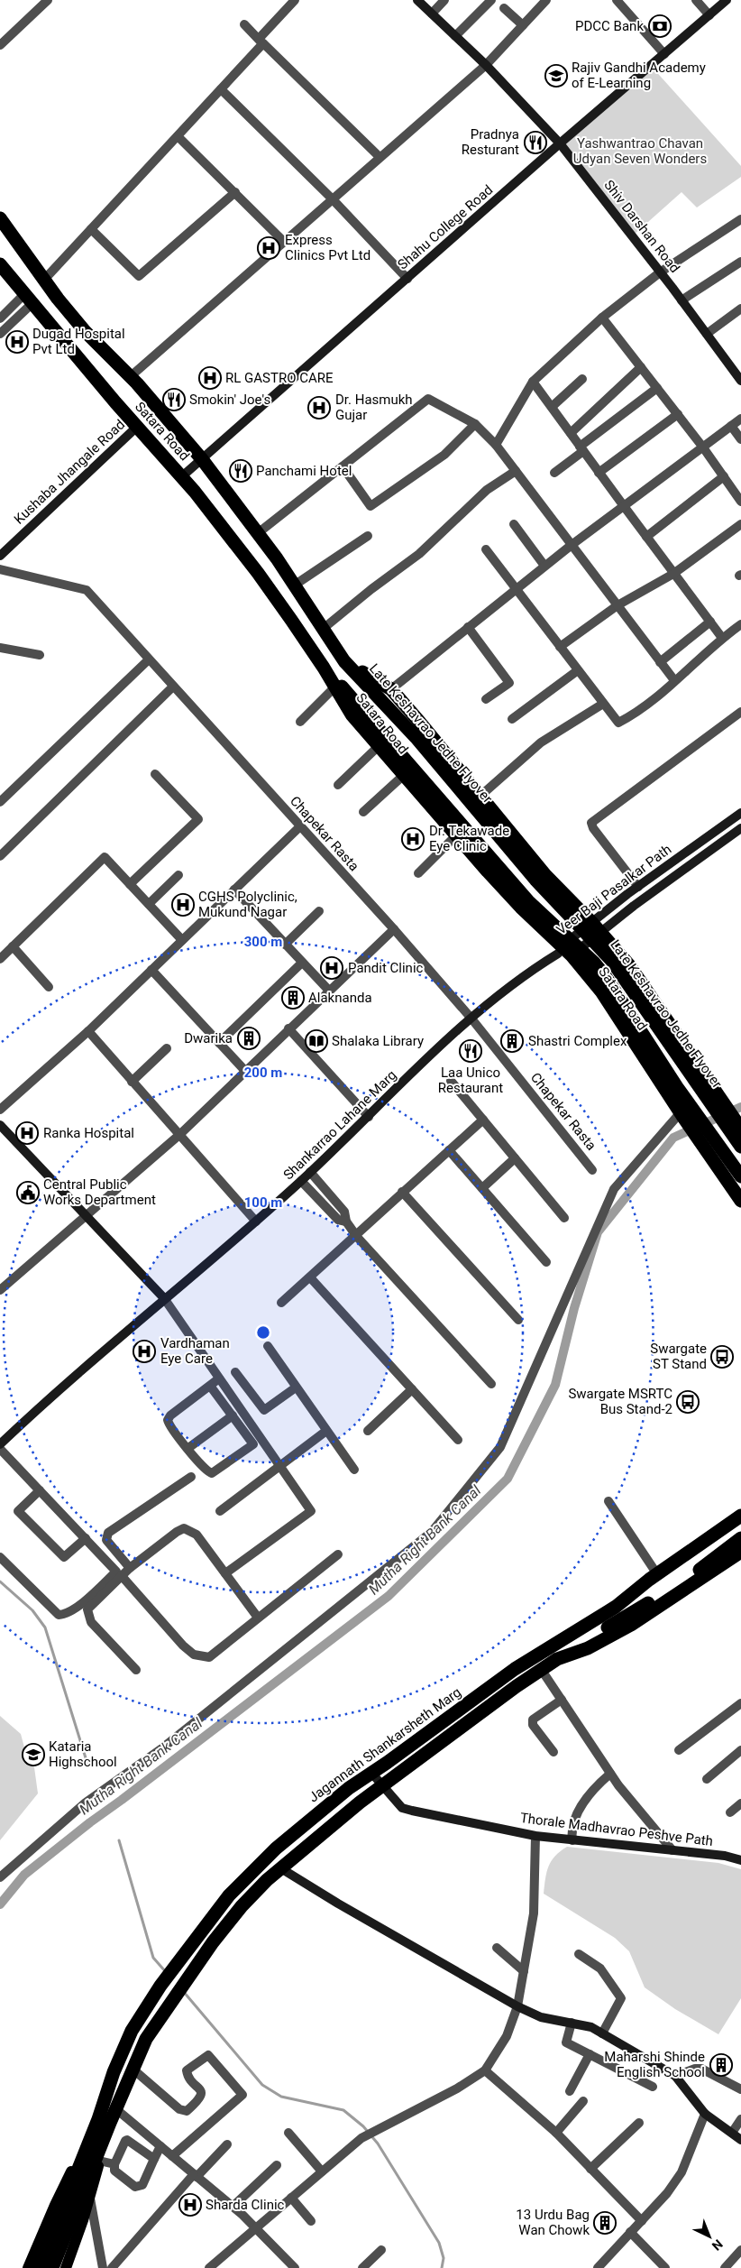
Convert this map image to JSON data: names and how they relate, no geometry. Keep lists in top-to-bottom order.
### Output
{
  "streets": {
    "highway": ["Satara Road", "Late Keshavrao Jedhe Flyover", "Jagannath Shankarsheth Marg"],
    "street": [
      "Shiv Darshan Road",
      "Shahu College Road",
      "Kushaba Jhangale Road",
      "Chapekar Rasta",
      "Veer Baji Pasalkar Path",
      "Shankarrao Lahane Marg",
      "Thorale Madhavrao Peshve Path"
    ]
  },
  "crossings": [
    ["Shiv Darshan Road", "Shahu College Road"],
    ["Shahu College Road", "Satara Road"],
    ["Satara Road", "Kushaba Jhangale Road"],
    ["Satara Road", "Late Keshavrao Jedhe Flyover"],
    ["Satara Road", "Veer Baji Pasalkar Path"],
    ["Satara Road", "Shankarrao Lahane Marg"],
    ["Chapekar Rasta", "Shankarrao Lahane Marg"],
    ["Veer Baji Pasalkar Path", "Shankarrao Lahane Marg"],
    ["Jagannath Shankarsheth Marg", "Thorale Madhavrao Peshve Path"]
  ],
  "water": ["Mutha Right Bank Canal"],
  "parks": ["Yashwantrao Chavan Udyan Seven Wonders"],
  "places": {
    "bank": ["PDCC Bank"],
    "school or university": ["Rajiv Gandhi Academy of E-Learning", "Kataria Highschool"],
    "restaurant": [
      "Pradnya Resturant",
      "Smokin' Joe's",
      "Panchami Hotel",
      "Laa Unico Restaurant"
    ],
    "hospital": [
      "Express Clinics Pvt Ltd",
      "Dugad Hospital Pvt Ltd",
      "RL GASTRO CARE",
      "Dr. Hasmukh Gujar",
      "Dr. Tekawade Eye Clinic",
      "CGHS Polyclinic, Mukund Nagar",
      "Pandit Clinic",
      "Ranka Hospital",
      "Vardhaman Eye Care",
      "Sharda Clinic"
    ],
    "building": [
      "Alaknanda",
      "Dwarika",
      "Shastri Complex",
      "Maharshi Shinde English School",
      "13 Urdu Bag Wan Chowk"
    ],
    "library": ["Shalaka Library"],
    "public building": ["Central Public Works Department"],
    "bus stop": ["Swargate ST Stand", "Swargate MSRTC Bus Stand-2"]
  },
  "north": "bottom right",
  "rings": ["300 m", "200 m", "100 m"]
}
